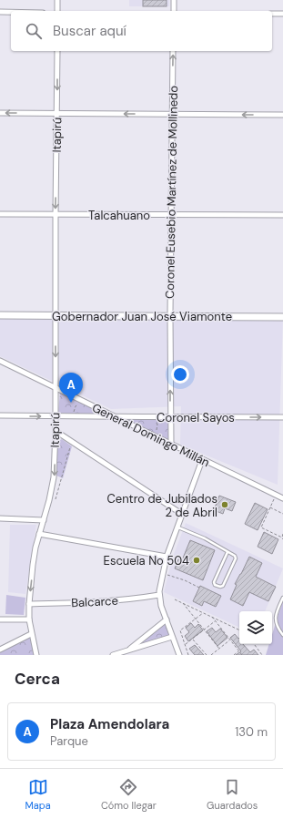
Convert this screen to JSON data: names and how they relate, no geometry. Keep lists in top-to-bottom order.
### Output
{
  "streets": {
    "street": [
      "Itapirú",
      "Coronel Eusebio Martínez de Mollinedo",
      "Talcahuano",
      "Gobernador Juan José Viamonte",
      "Coronel Sayos",
      "General Domingo Millán",
      "Balcarce"
    ]
  },
  "crossings": [
    ["Itapirú", "Talcahuano"],
    ["Itapirú", "Gobernador Juan José Viamonte"],
    ["Itapirú", "Coronel Sayos"],
    ["Itapirú", "General Domingo Millán"],
    ["Itapirú", "Balcarce"],
    ["Coronel Eusebio Martínez de Mollinedo", "Talcahuano"],
    ["Coronel Eusebio Martínez de Mollinedo", "Gobernador Juan José Viamonte"],
    ["Coronel Eusebio Martínez de Mollinedo", "Coronel Sayos"],
    ["Coronel Eusebio Martínez de Mollinedo", "General Domingo Millán"],
    ["Coronel Sayos", "General Domingo Millán"]
  ],
  "one_way": ["Itapirú", "Coronel Eusebio Martínez de Mollinedo", "Coronel Sayos"],
  "places": ["Centro de Jubilados 2 de Abril", "Escuela No 504"],
  "page": {
    "search": "Buscar aquí",
    "pins": "A",
    "heading": "Cerca",
    "list": [
      {
        "mark": "A",
        "name": "Plaza Amendolara",
        "note": "Parque",
        "value": "130 m"
      }
    ],
    "nav": ["Mapa", "Cómo llegar", "Guardados"]
  }
}
